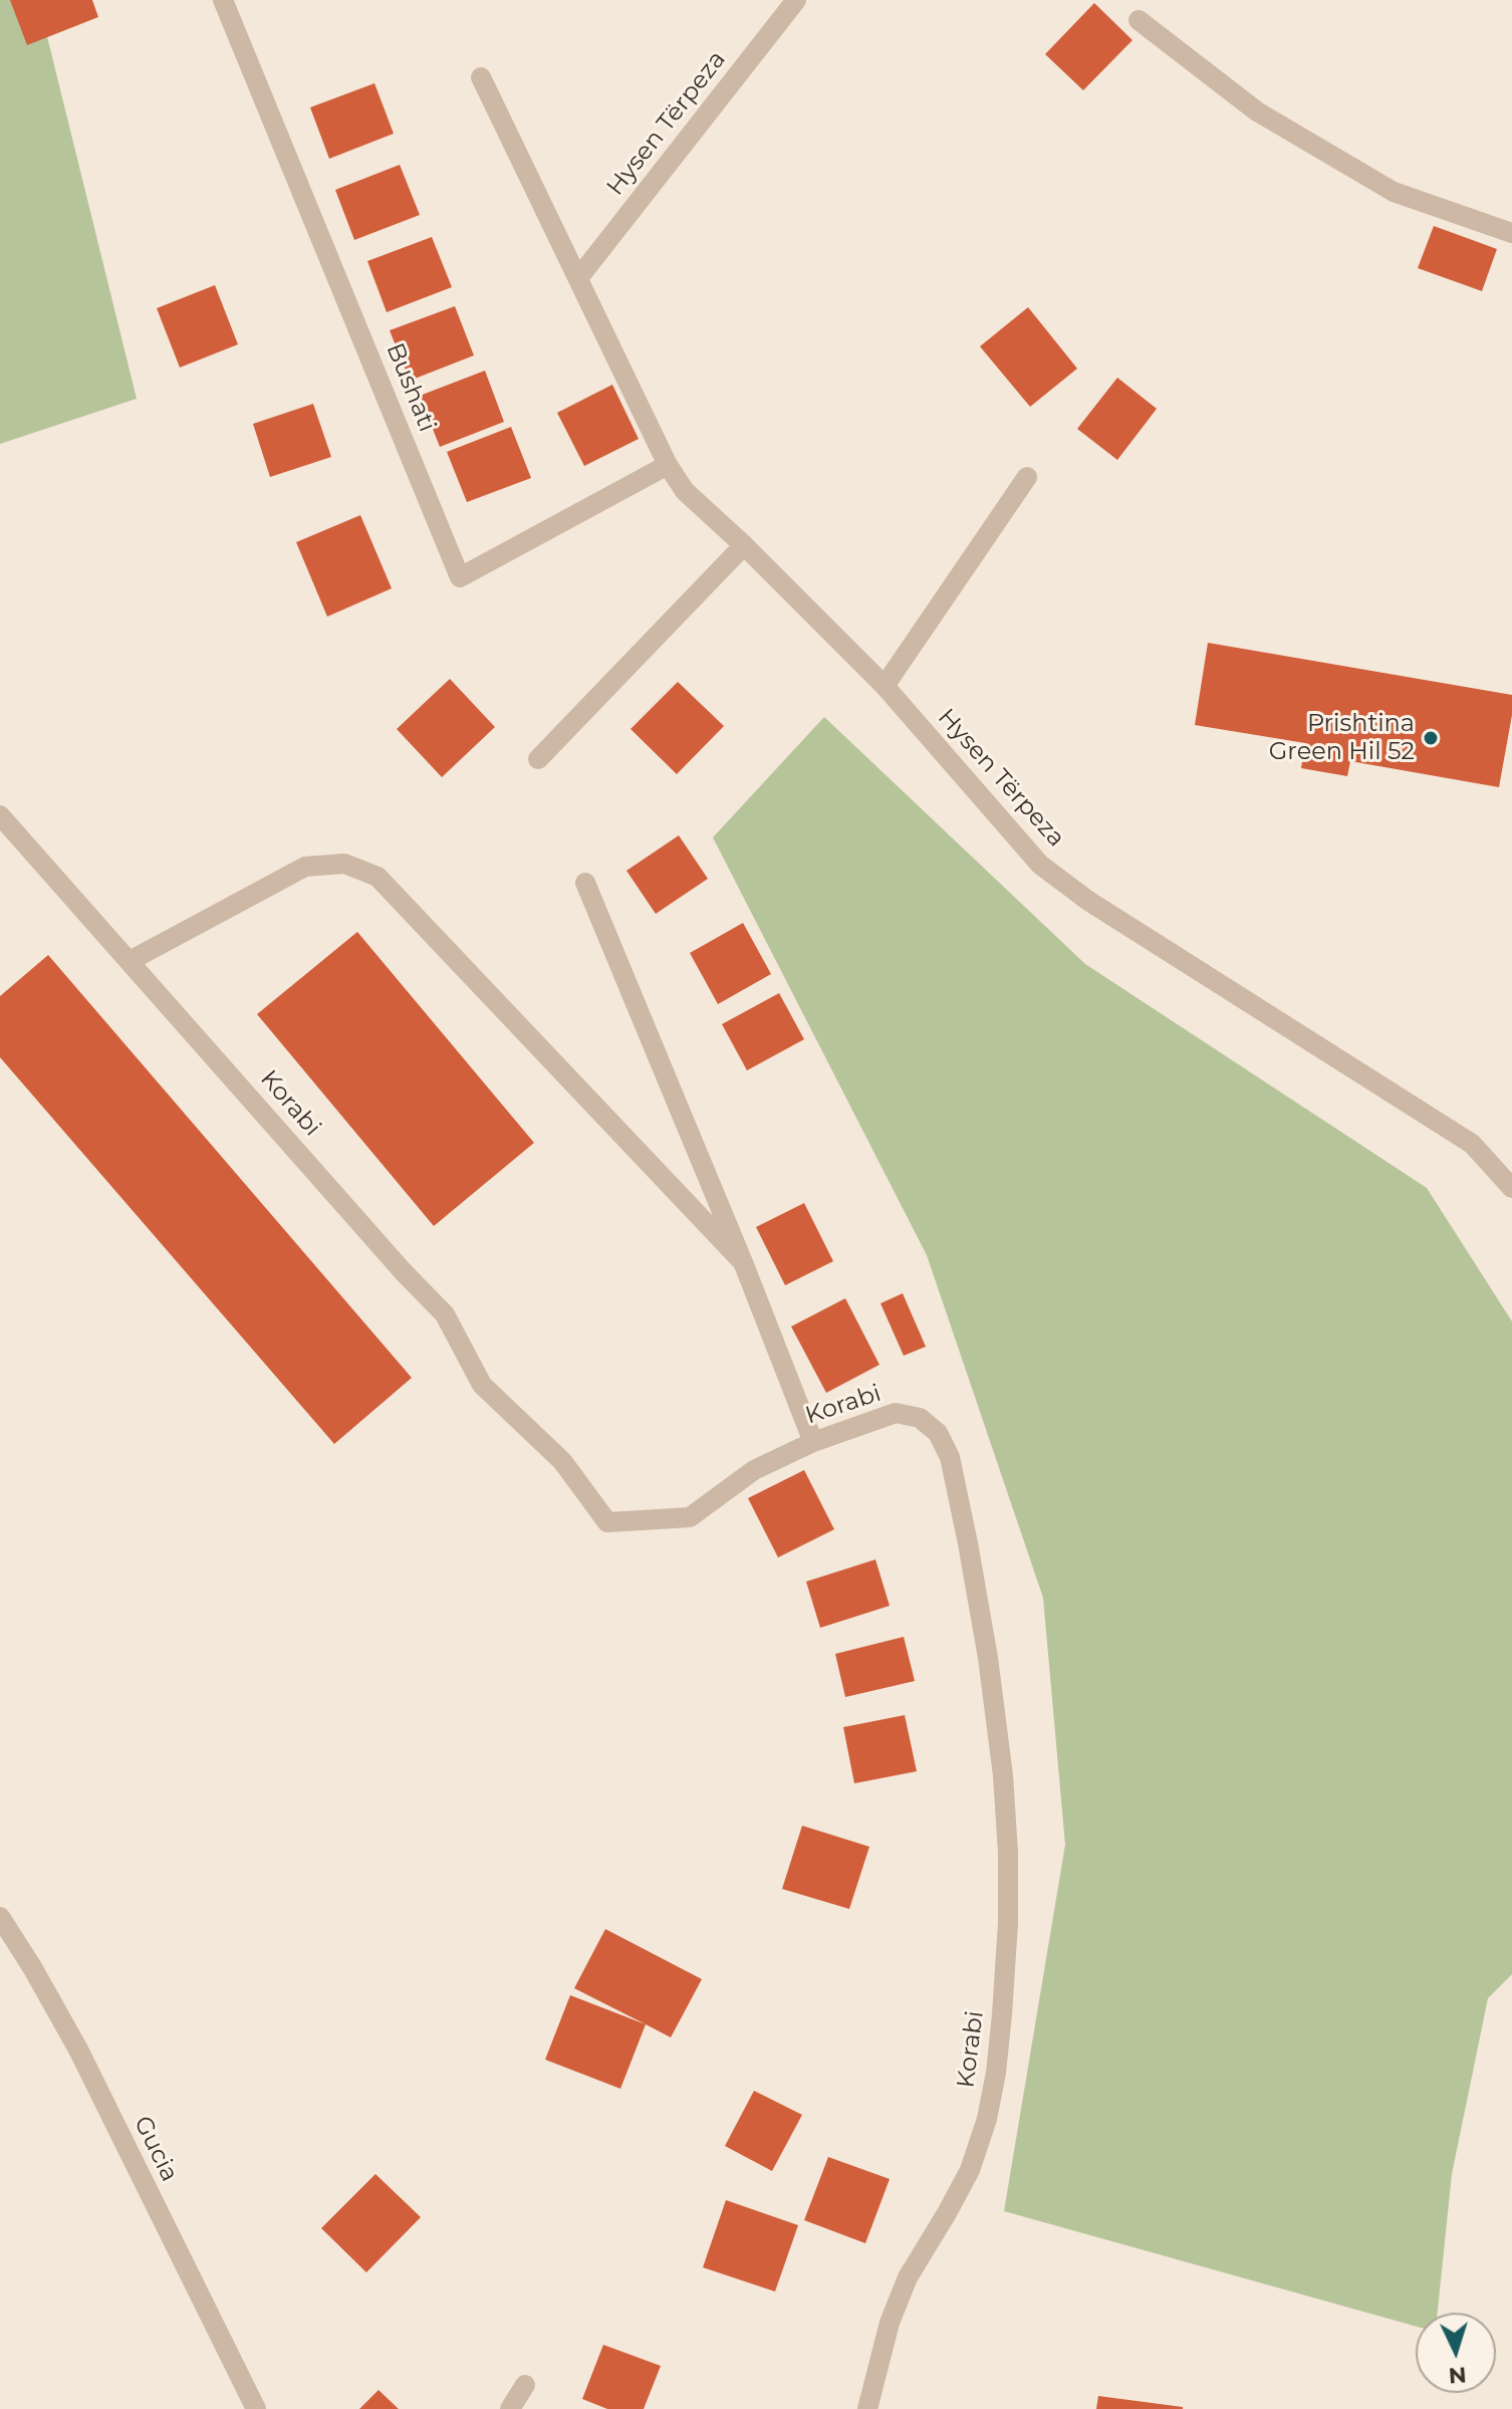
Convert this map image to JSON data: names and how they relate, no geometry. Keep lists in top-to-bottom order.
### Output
{
  "streets": {
    "street": [
      "Hysen Tërpeza",
      "Bushati",
      "Korabi",
      "Gucia"
    ]
  },
  "crossings": [
    ["Hysen Tërpeza", "Bushati"]
  ],
  "places": ["Prishtina Green Hil 52"],
  "north": "bottom"
}
